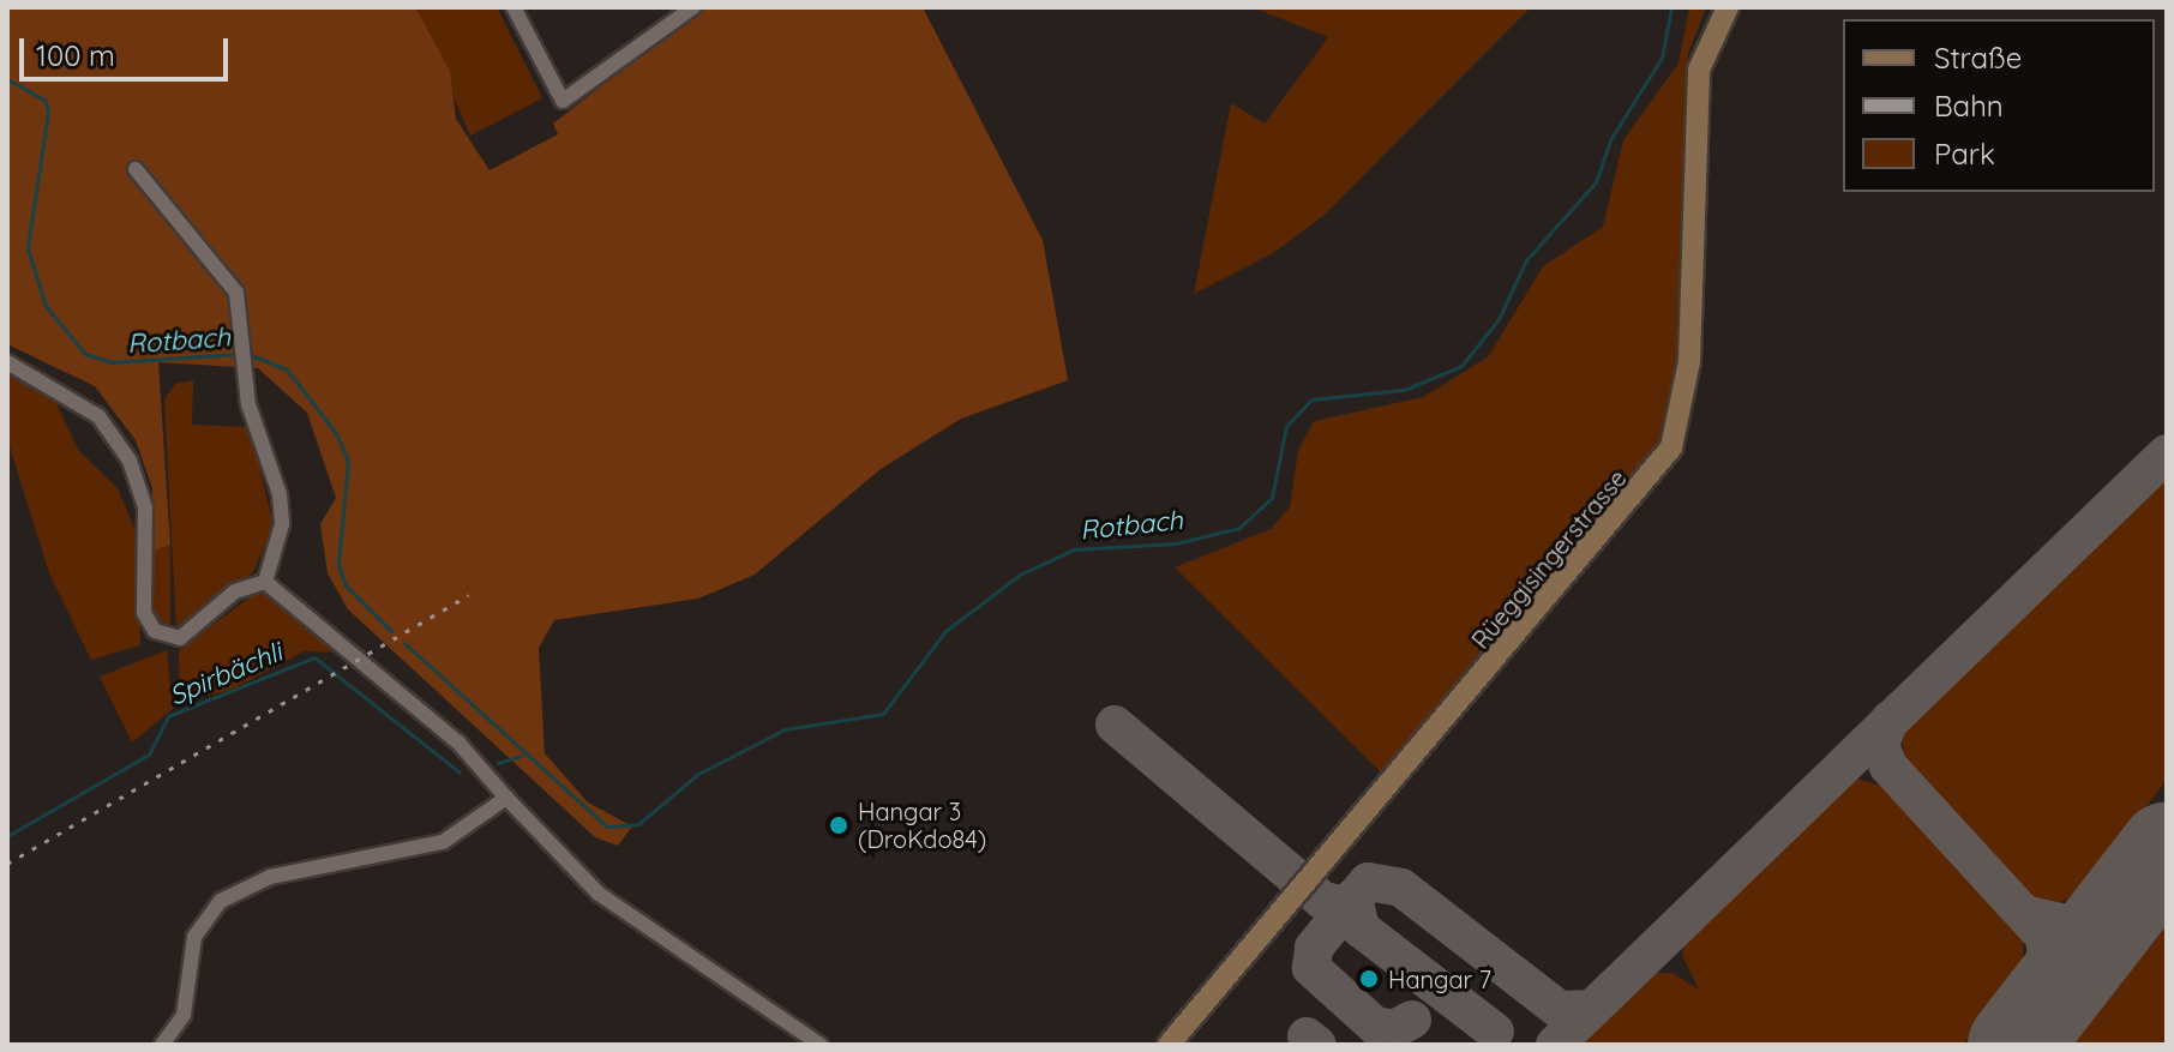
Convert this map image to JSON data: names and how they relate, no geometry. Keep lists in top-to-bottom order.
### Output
{
  "streets": {
    "main road": ["Rüeggisingerstrasse"]
  },
  "water": ["Rotbach", "Spirbächli"],
  "places": ["Hangar 3 (DroKdo84)", "Hangar 7"],
  "legend": ["Straße", "Bahn", "Park"],
  "scale_bar": "100 m"
}
